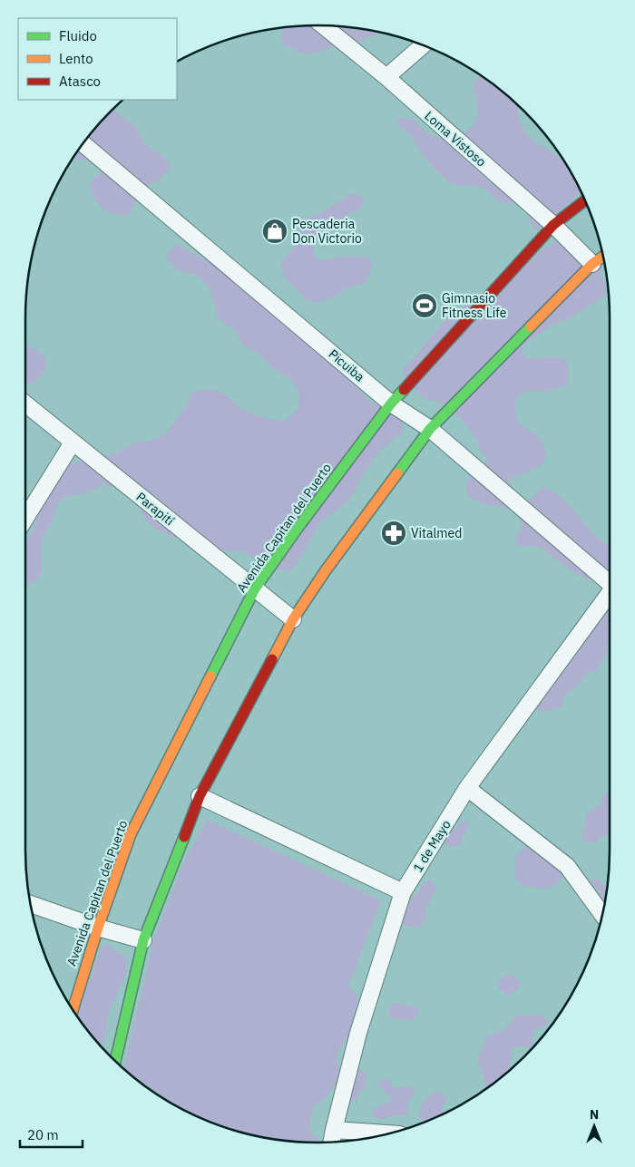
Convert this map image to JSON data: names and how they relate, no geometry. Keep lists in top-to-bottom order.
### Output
{
  "streets": {
    "street": [
      "Loma Vistoso",
      "Picuiba",
      "Parapití",
      "Avenida Capitan del Puerto",
      "1 de Mayo"
    ]
  },
  "crossings": [
    ["Loma Vistoso", "Avenida Capitan del Puerto"],
    ["Picuiba", "Avenida Capitan del Puerto"],
    ["Parapití", "Avenida Capitan del Puerto"]
  ],
  "places": {
    "shop": ["Pescaderia Don Victorio"],
    "sports": ["Gimnasio Fitness Life"],
    "pharmacy": ["Vitalmed"]
  },
  "legend": ["Fluido", "Lento", "Atasco"],
  "scale_bar": "20 m",
  "north": "top"
}
